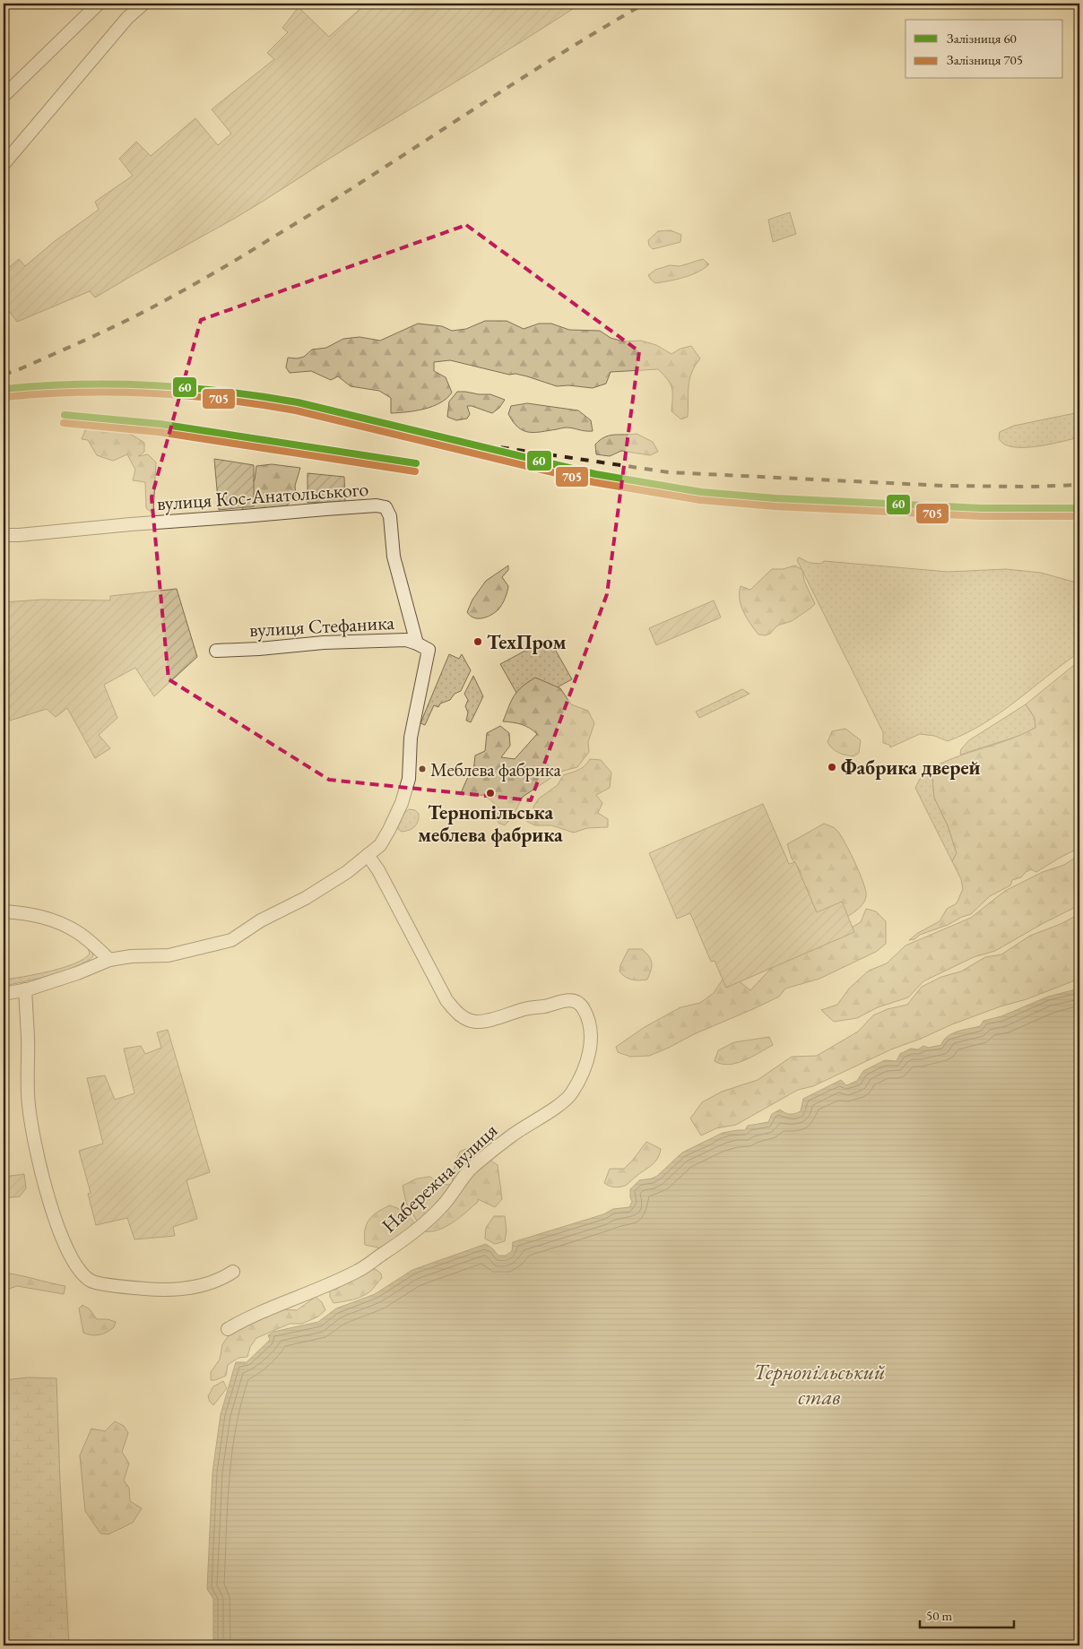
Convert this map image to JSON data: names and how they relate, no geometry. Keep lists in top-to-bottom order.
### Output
{
  "streets": {
    "street": ["вулиця Кос-Анатольського", "вулиця Стефаника", "Набережна вулиця"]
  },
  "crossings": [
    ["вулиця Кос-Анатольського", "вулиця Стефаника"],
    ["вулиця Стефаника", "Набережна вулиця"]
  ],
  "water": ["Тернопільський став"],
  "places": [
    "ТехПром",
    "Фабрика дверей",
    "Меблева фабрика",
    "Тернопільська меблева фабрика"
  ],
  "lines": ["rail line 60", "rail line 705"],
  "legend": ["Залізниця 60", "Залізниця 705"],
  "scale_bar": "50 m"
}
